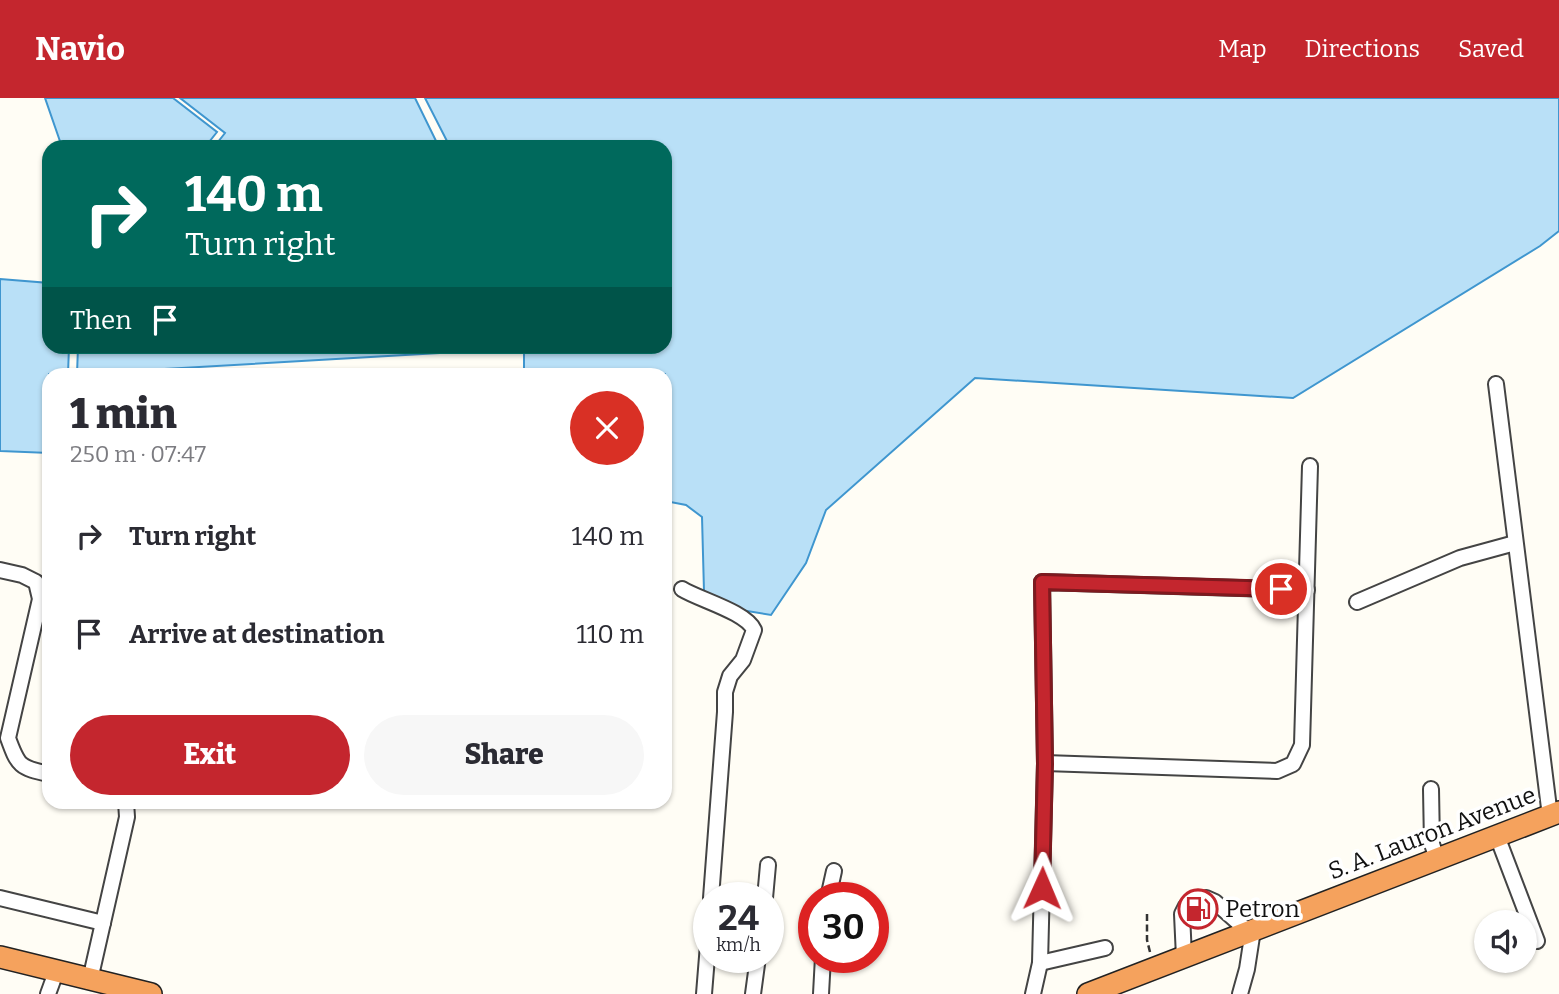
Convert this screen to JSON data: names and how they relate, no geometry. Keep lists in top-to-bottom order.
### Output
{
  "streets": {
    "highway": ["S. A. Lauron Avenue"]
  },
  "places": {
    "fuel station": ["Petron"]
  },
  "page": {
    "header": "Navio",
    "nav": ["Map", "Directions", "Saved"],
    "turn": ["140 m", "Turn right"],
    "then": "Then",
    "heading": ["1 min", "250 m · 07:47"],
    "list": [
      {
        "name": "Turn right",
        "value": "140 m"
      },
      {
        "name": "Arrive at destination",
        "value": "110 m"
      }
    ],
    "buttons": ["Exit", "Share"],
    "speed": "24 km/h",
    "limit": "30"
  }
}
